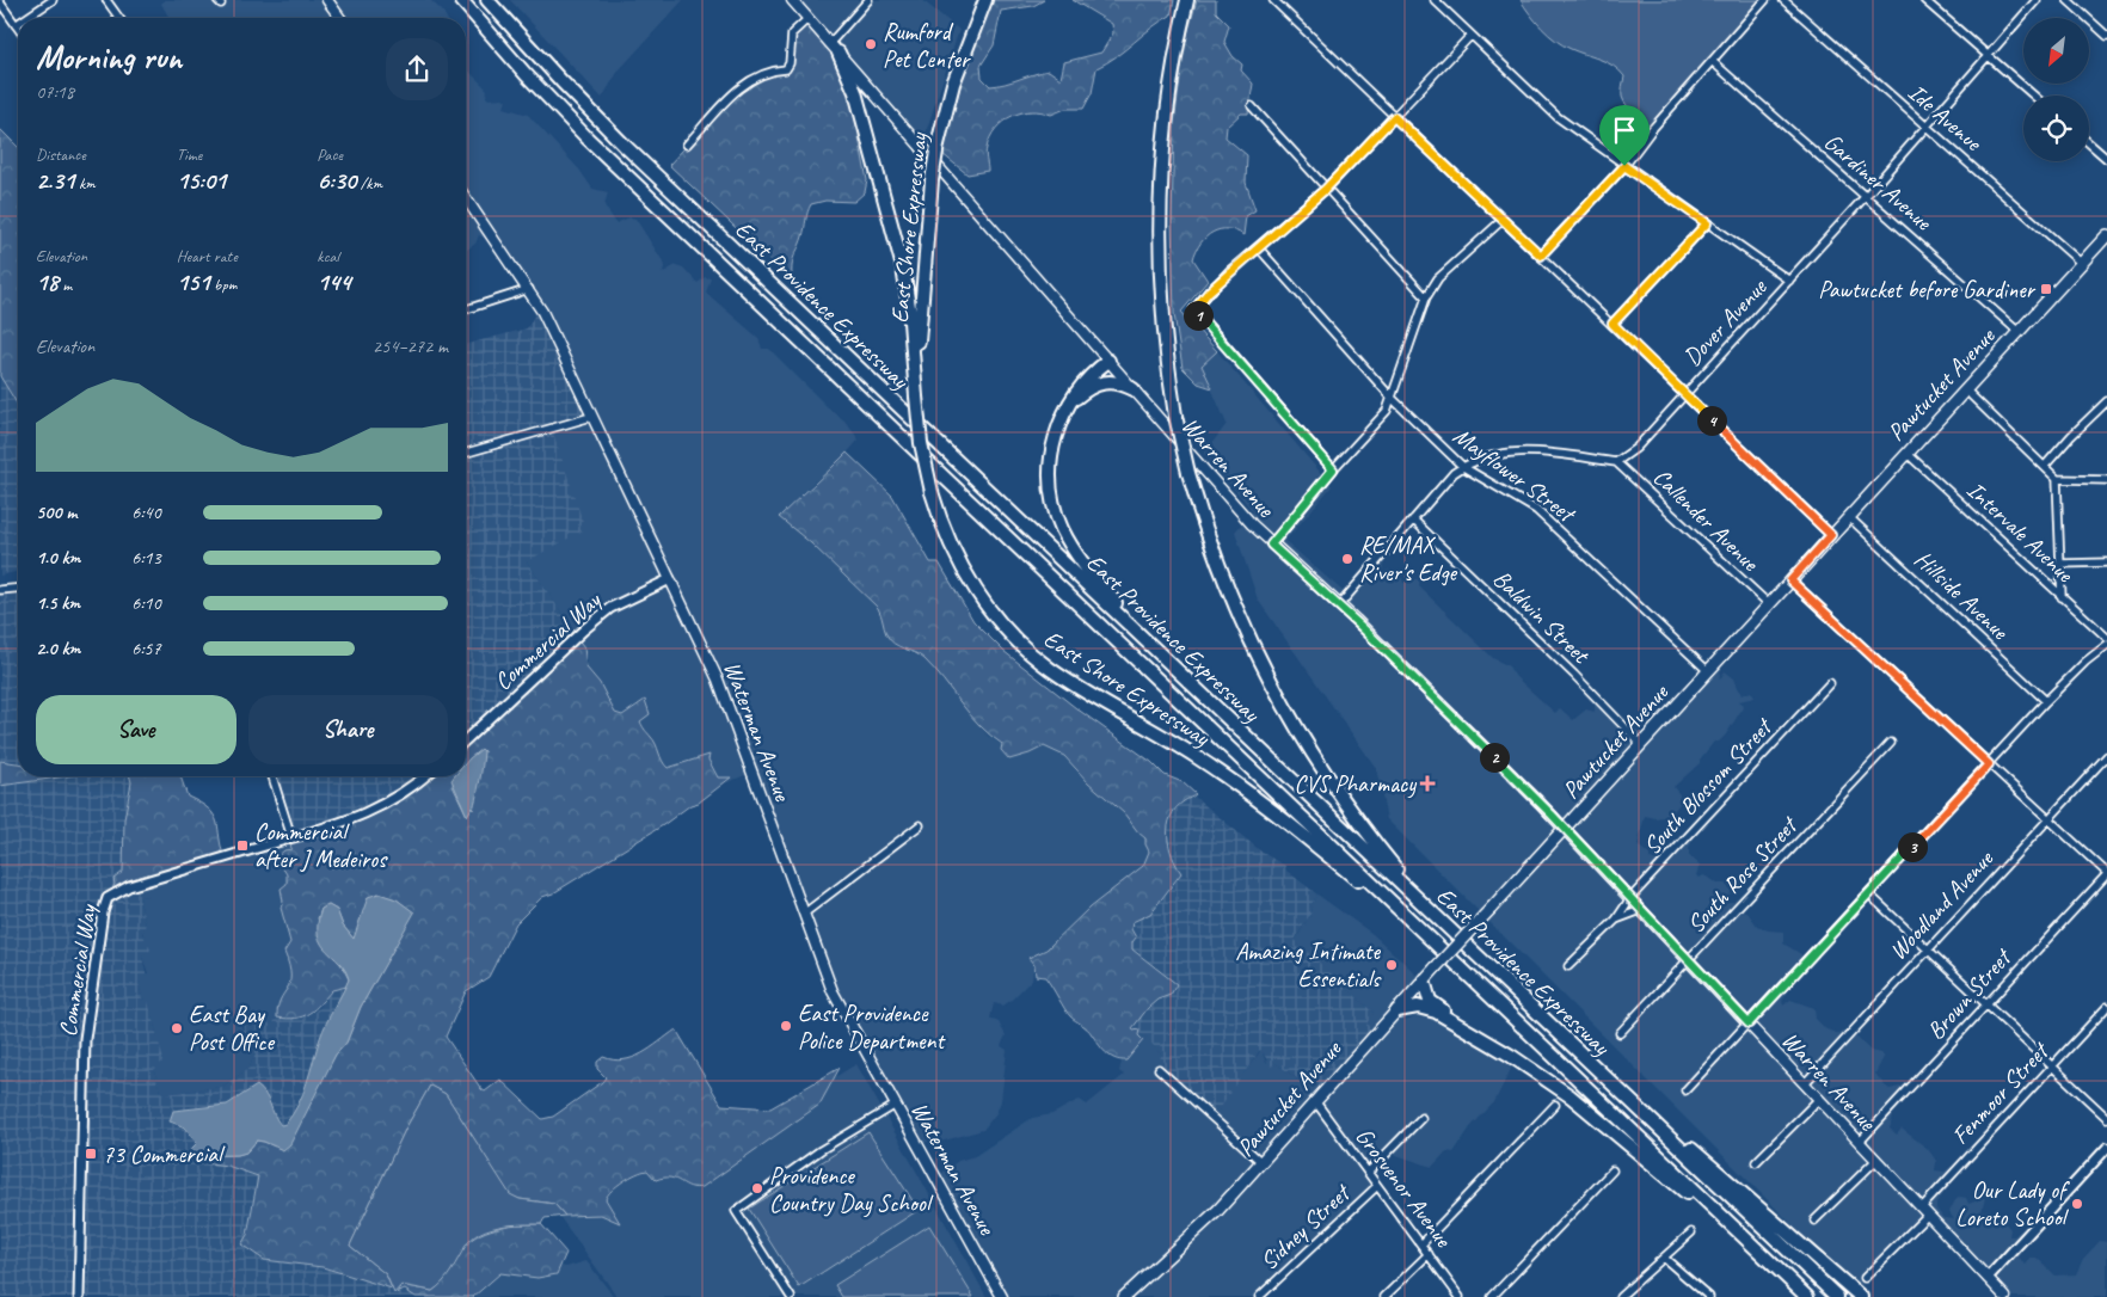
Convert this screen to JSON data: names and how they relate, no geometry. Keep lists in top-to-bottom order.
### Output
{
  "streets": {
    "highway": ["East Shore Expressway", "East Providence Expressway"],
    "main road": ["Pawtucket Avenue", "Warren Avenue", "Waterman Avenue"],
    "street": [
      "Ide Avenue",
      "Gardiner Avenue",
      "Dover Avenue",
      "Mayflower Street",
      "Callender Avenue",
      "Intervale Avenue",
      "Hillside Avenue",
      "Baldwin Street",
      "Commercial Way",
      "South Blossom Street",
      "South Rose Street",
      "Woodland Avenue",
      "Brown Street",
      "Fenmoor Street",
      "Grosvenor Avenue",
      "Sidney Street"
    ]
  },
  "crossings": [
    ["Ide Avenue", "Dover Avenue"],
    ["Ide Avenue", "Pawtucket Avenue"],
    ["Gardiner Avenue", "Dover Avenue"],
    ["Gardiner Avenue", "Pawtucket Avenue"],
    ["East Shore Expressway", "East Providence Expressway"],
    ["Dover Avenue", "Callender Avenue"],
    ["Pawtucket Avenue", "Warren Avenue"],
    ["Pawtucket Avenue", "Mayflower Street"],
    ["Pawtucket Avenue", "Callender Avenue"],
    ["Pawtucket Avenue", "Intervale Avenue"],
    ["Pawtucket Avenue", "Hillside Avenue"],
    ["Pawtucket Avenue", "Baldwin Street"],
    ["Pawtucket Avenue", "Grosvenor Avenue"],
    ["Warren Avenue", "South Blossom Street"],
    ["Warren Avenue", "South Rose Street"],
    ["Warren Avenue", "Woodland Avenue"],
    ["Warren Avenue", "Brown Street"],
    ["Warren Avenue", "Fenmoor Street"],
    ["Commercial Way", "Waterman Avenue"],
    ["Grosvenor Avenue", "Sidney Street"]
  ],
  "places": {
    "other": [
      "Rumford Pet Center",
      "RE/MAX River's Edge",
      "Amazing Intimate Essentials",
      "East Providence Police Department",
      "East Bay Post Office",
      "Providence Country Day School",
      "Our Lady of Loreto School"
    ],
    "transit": ["Pawtucket before Gardiner", "Commercial after J Medeiros", "73 Commercial"],
    "health": ["CVS Pharmacy"]
  },
  "north": "bottom left",
  "page": {
    "heading": ["Morning run", "07:18"],
    "stats": [
      ["Distance", "2.31 km"],
      ["Time", "15:01"],
      ["Pace", "6:30 /km"],
      ["Elevation", "18 m"],
      ["Heart rate", "151 bpm"],
      ["kcal", "144"]
    ],
    "pins": [
      "1",
      "4",
      "2",
      "3"
    ],
    "chart": ["Elevation", "254–272 m"],
    "list": [
      {
        "name": "500 m",
        "note": "6:40"
      },
      {
        "name": "1.0 km",
        "note": "6:13"
      },
      {
        "name": "1.5 km",
        "note": "6:10"
      },
      {
        "name": "2.0 km",
        "note": "6:57"
      }
    ],
    "buttons": ["Save", "Share"]
  }
}
